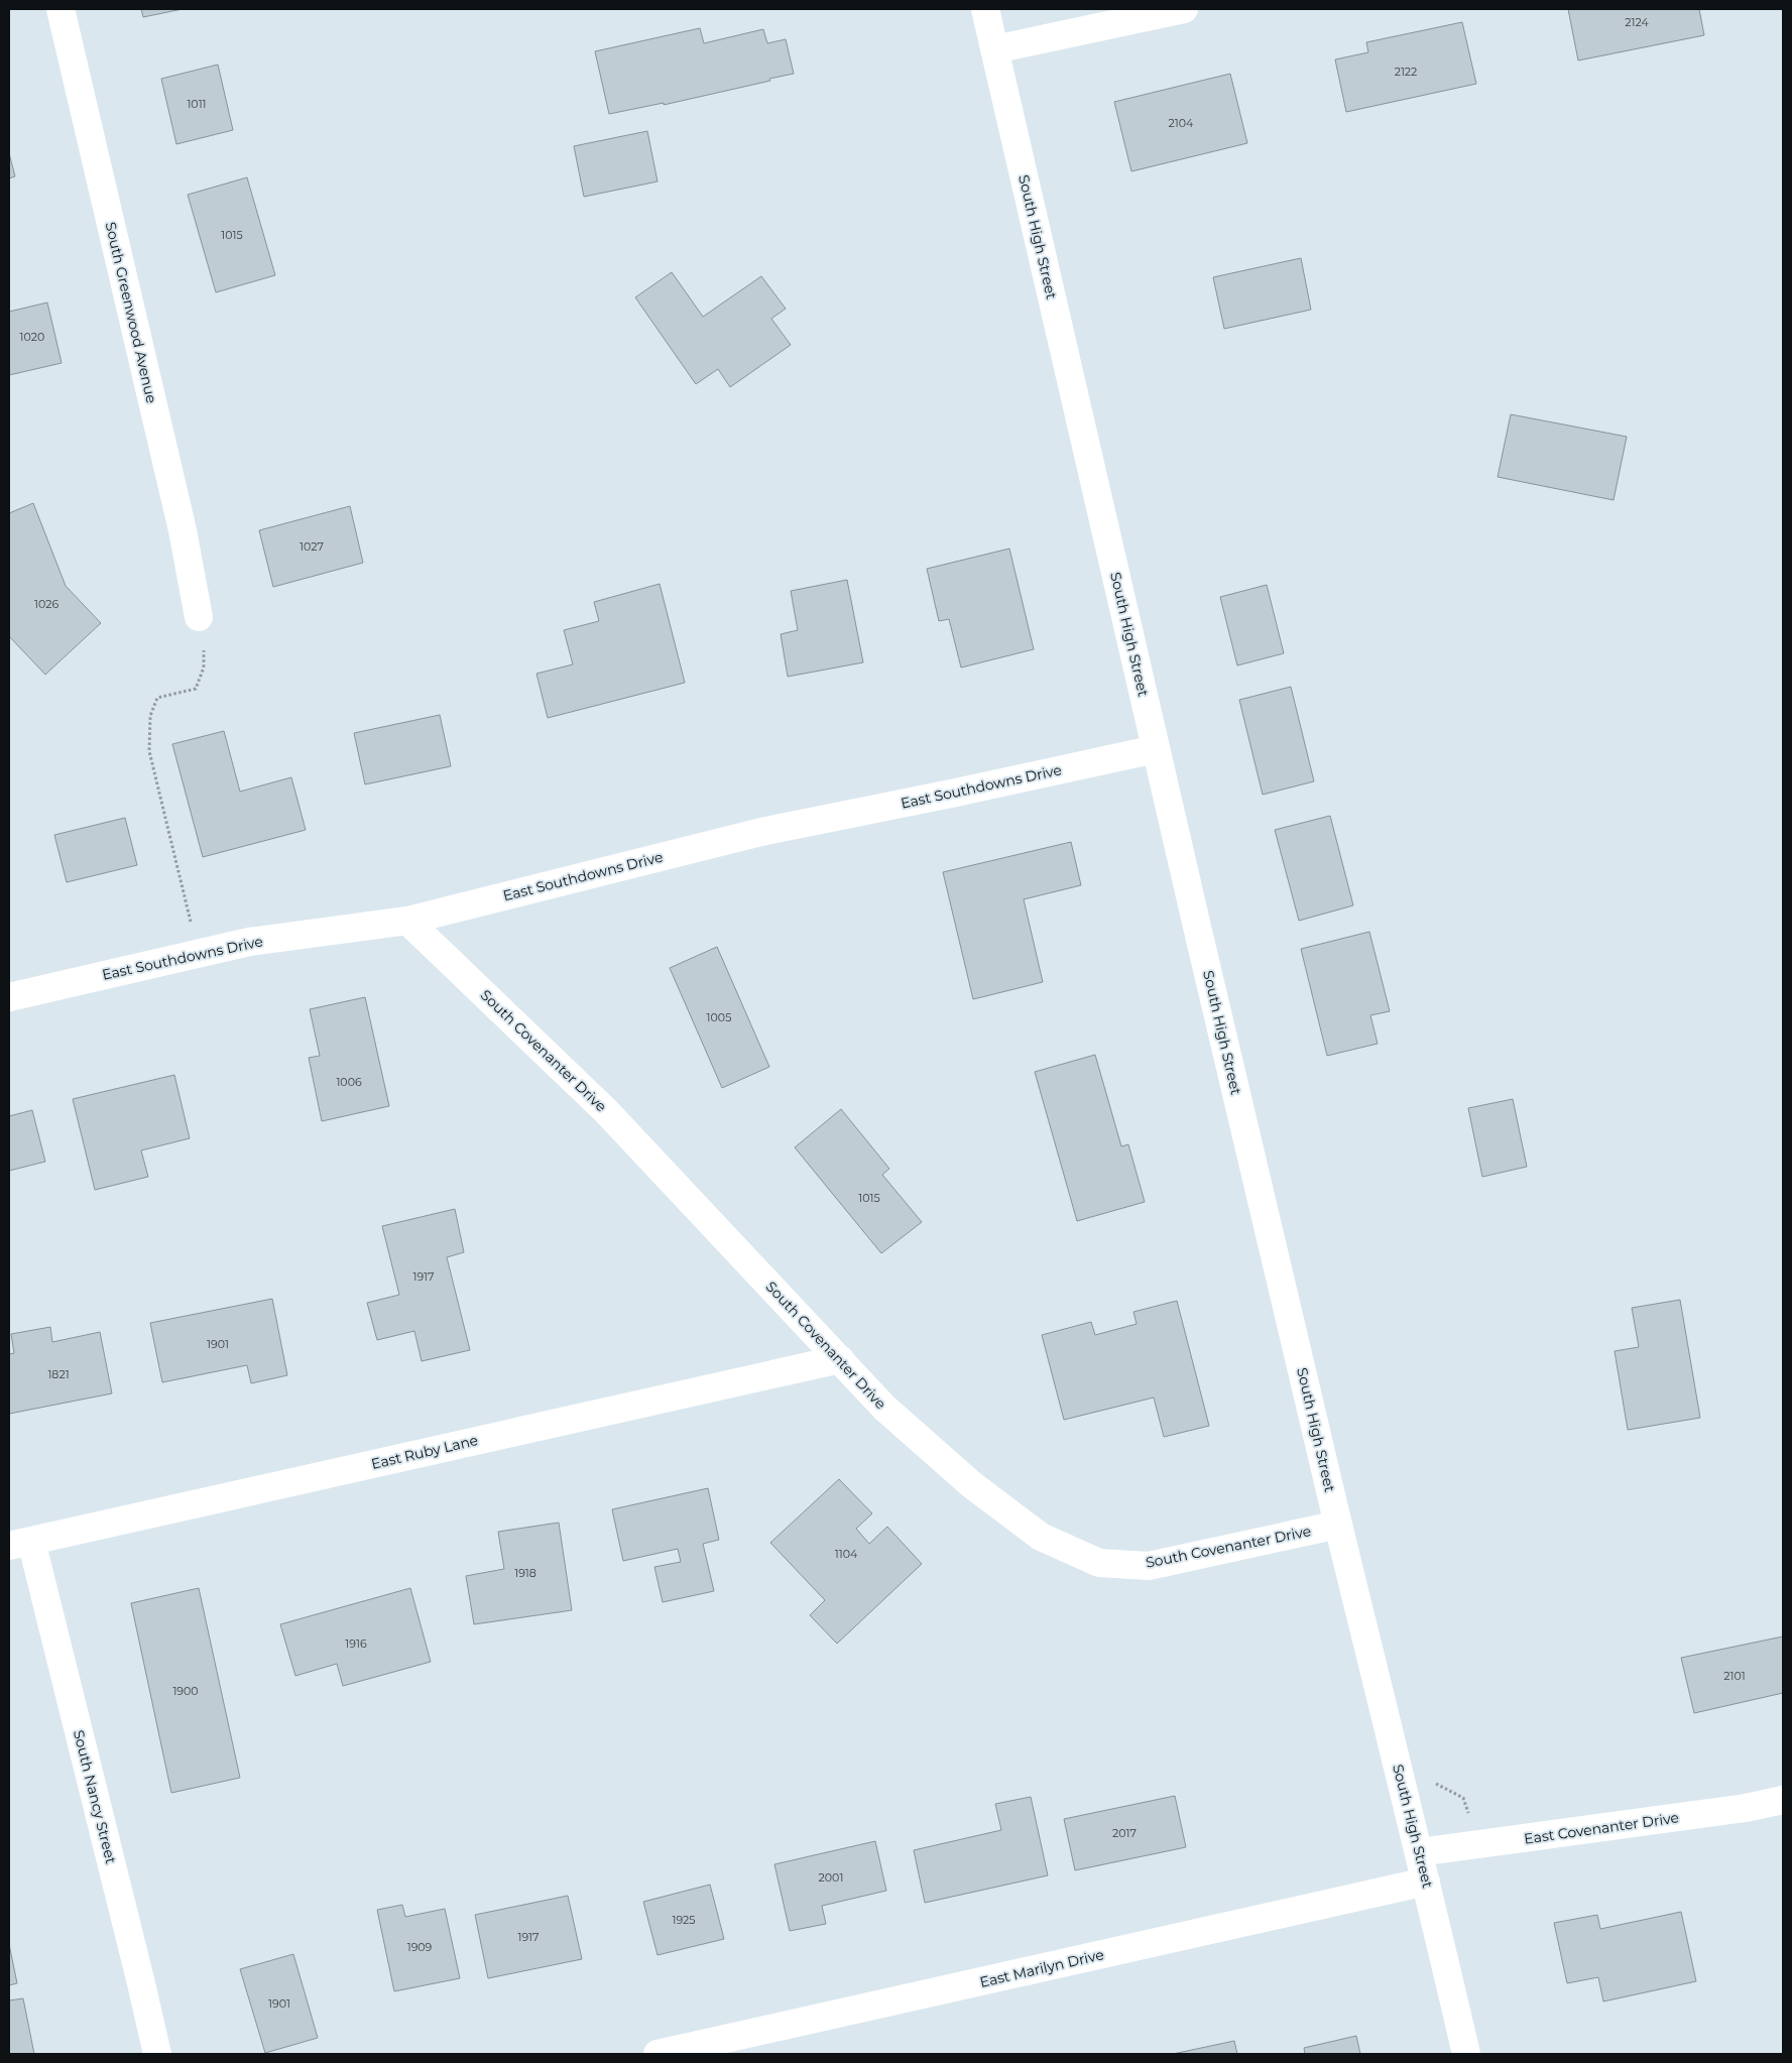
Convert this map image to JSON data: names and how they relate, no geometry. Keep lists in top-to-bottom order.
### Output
{
  "streets": {
    "street": [
      "South High Street",
      "South Greenwood Avenue",
      "East Southdowns Drive",
      "South Covenanter Drive",
      "East Ruby Lane",
      "South Nancy Street",
      "East Covenanter Drive",
      "East Marilyn Drive"
    ]
  },
  "crossings": [
    ["South High Street", "East Southdowns Drive"],
    ["South High Street", "South Covenanter Drive"],
    ["South High Street", "East Covenanter Drive"],
    ["South High Street", "East Marilyn Drive"],
    ["East Southdowns Drive", "South Covenanter Drive"],
    ["South Covenanter Drive", "East Ruby Lane"],
    ["East Ruby Lane", "South Nancy Street"]
  ],
  "house_numbers": [
    "2124",
    "2122",
    "1011",
    "2104",
    "1015",
    "1020",
    "1027",
    "1026",
    "1005",
    "1006",
    "1015",
    "1917",
    "1901",
    "1821",
    "1104",
    "1918",
    "1916",
    "2101",
    "1900",
    "2017",
    "2001",
    "1925",
    "1917",
    "1909",
    "1901"
  ]
}
